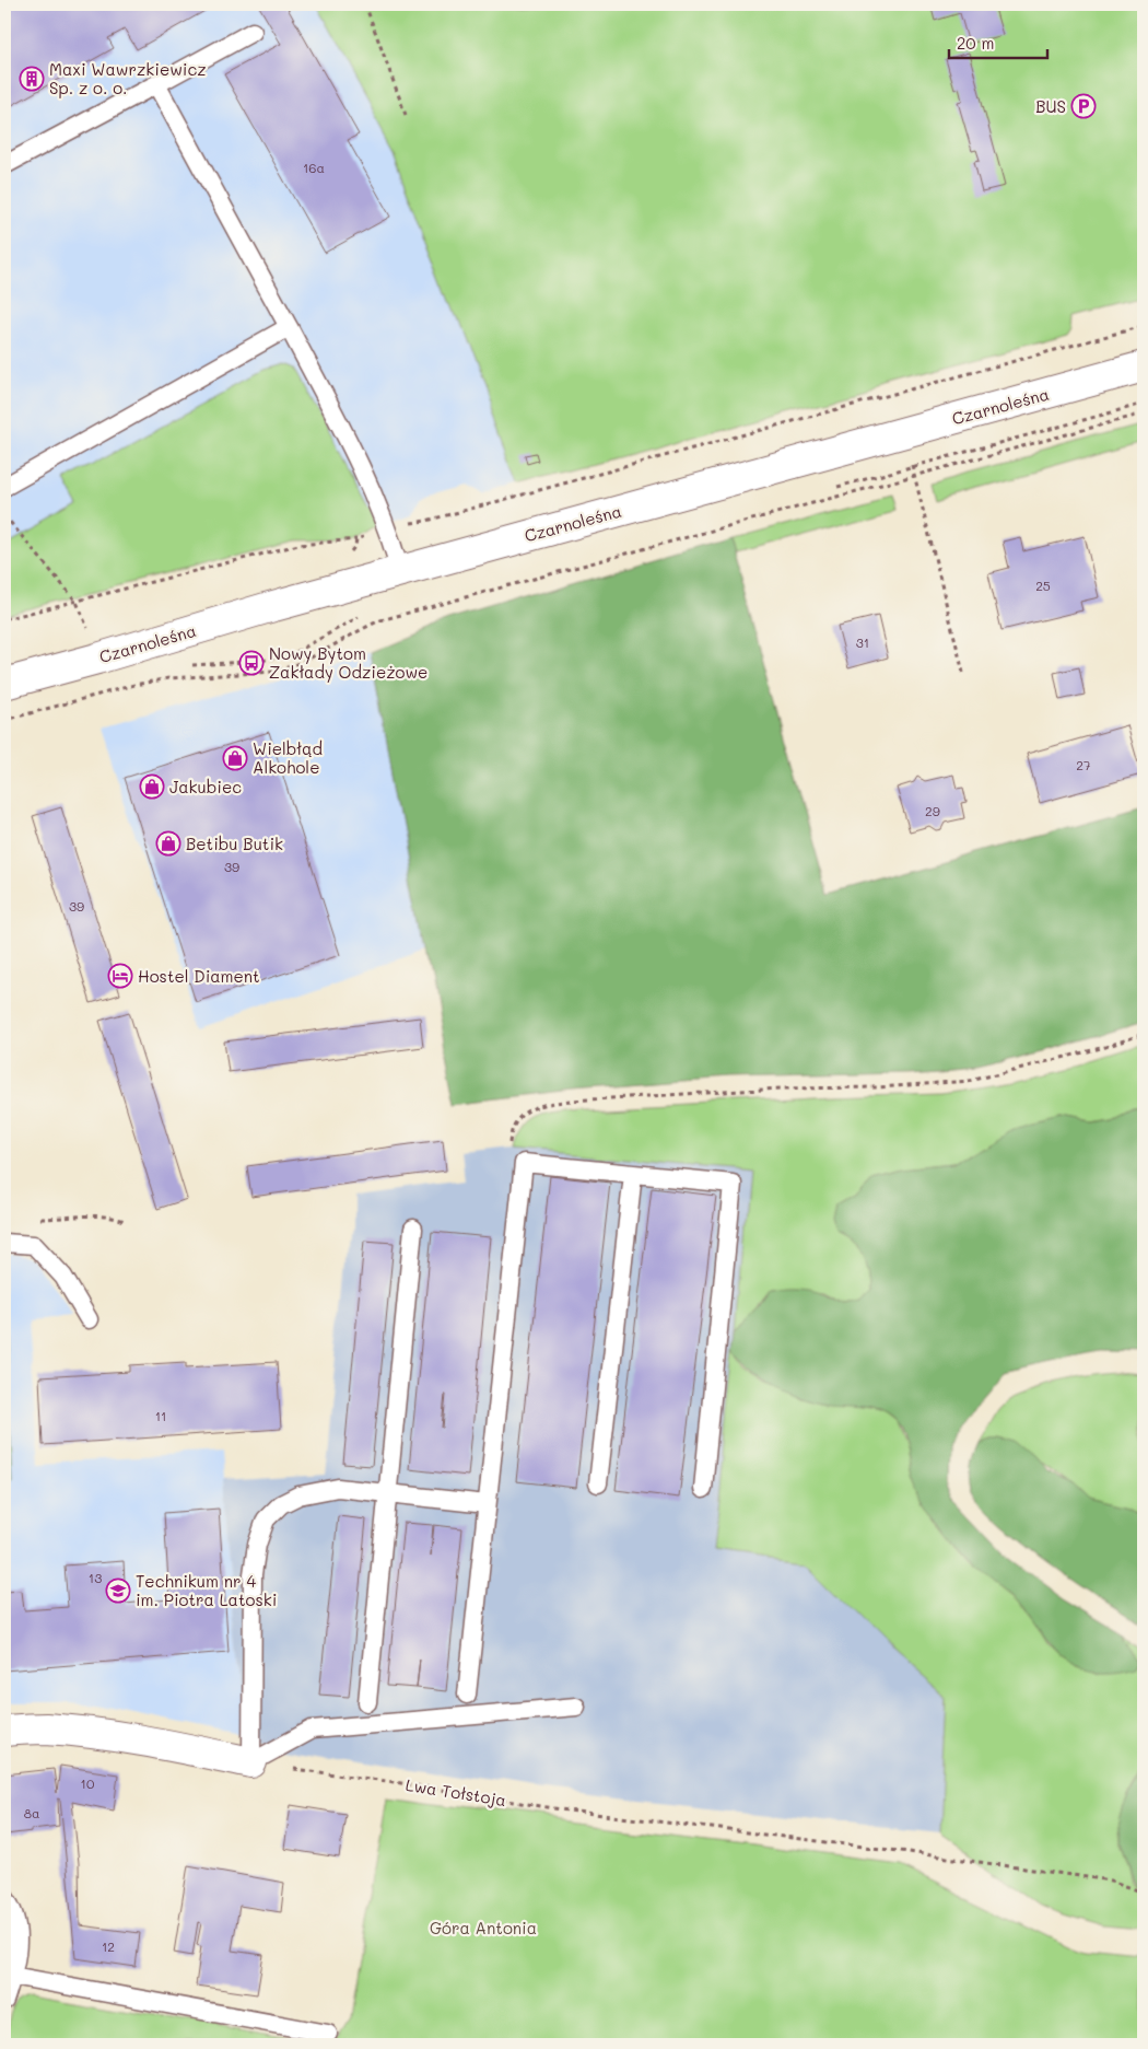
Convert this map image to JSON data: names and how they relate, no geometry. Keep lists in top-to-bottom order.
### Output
{
  "streets": {
    "street": ["Czarnoleśna"],
    "path": ["Lwa Tołstoja"]
  },
  "parks": ["Góra Antonia"],
  "places": {
    "building": ["Maxi Wawrzkiewicz Sp. z o. o."],
    "parking": ["BUS"],
    "bus stop": ["Nowy Bytom Zakłady Odzieżowe"],
    "shop": ["Wielbłąd Alkohole", "Jakubiec", "Betibu Butik"],
    "hotel": ["Hostel Diament"],
    "school or university": ["Technikum nr 4 im. Piotra Latoski"]
  },
  "house_numbers": [
    "16a",
    "25",
    "31",
    "27",
    "29",
    "39",
    "39",
    "11",
    "13",
    "10",
    "8a",
    "12"
  ],
  "scale_bar": "20 m"
}
